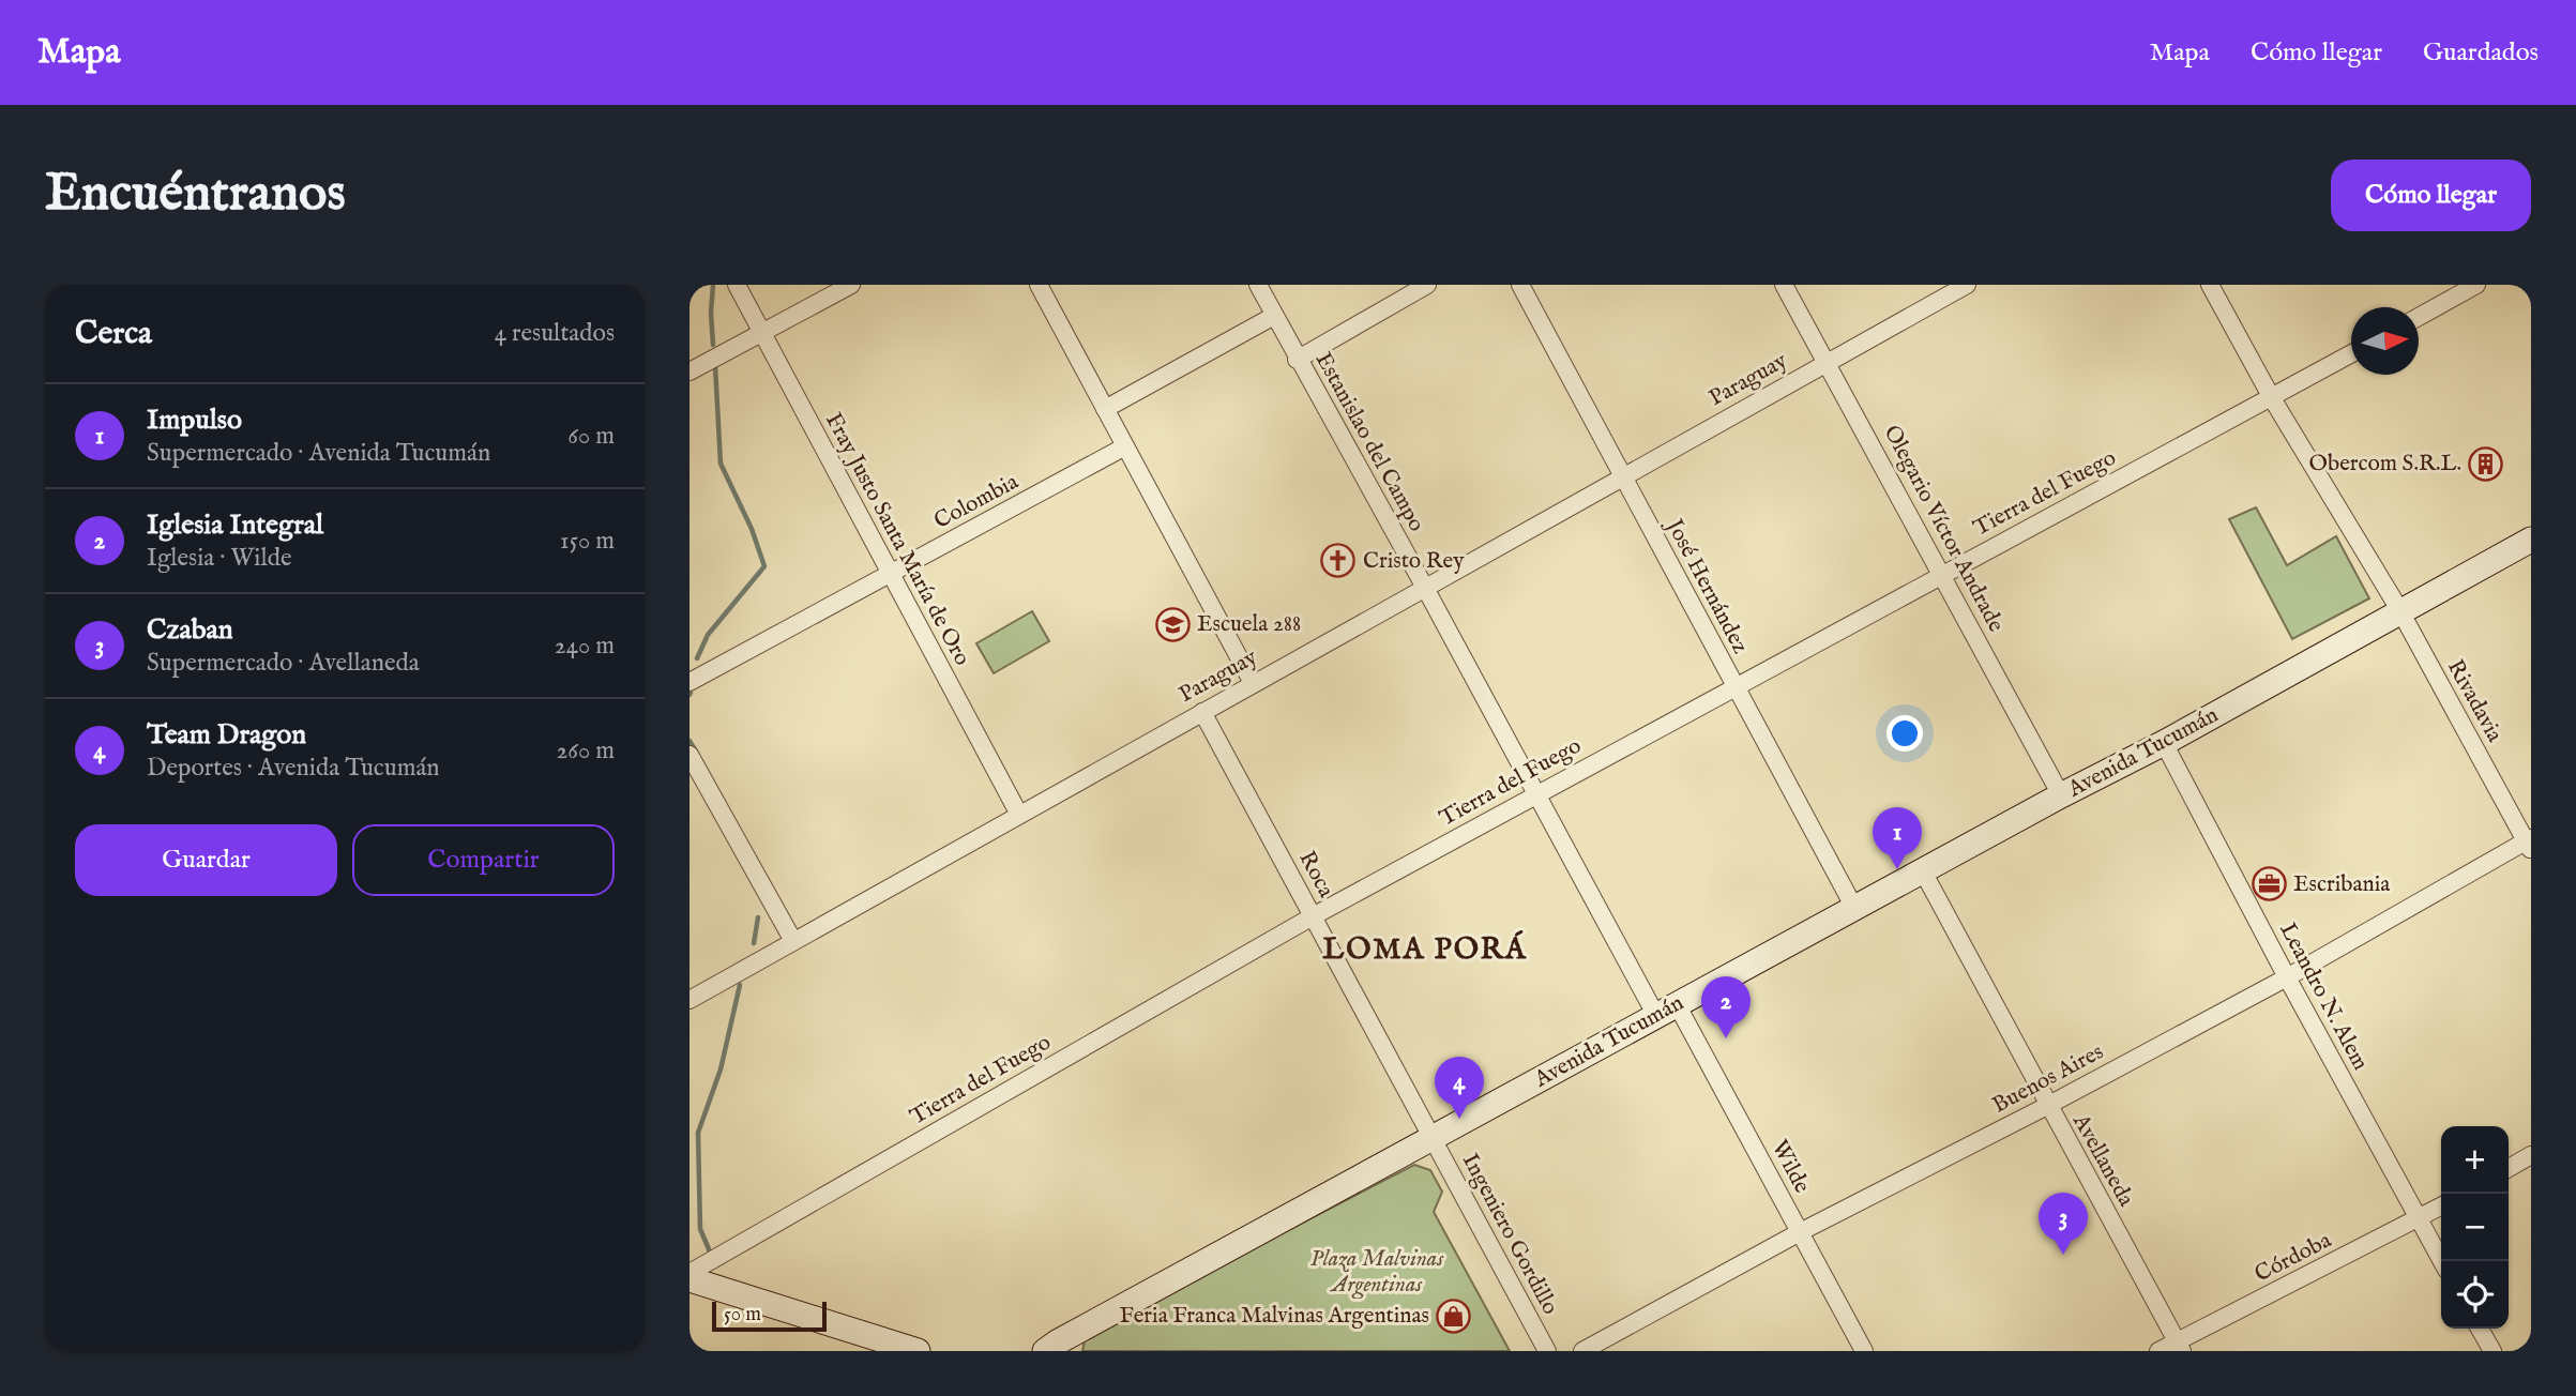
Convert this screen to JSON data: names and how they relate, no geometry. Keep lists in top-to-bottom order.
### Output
{
  "streets": {
    "main road": ["Avenida Tucumán"],
    "street": [
      "Paraguay",
      "Estanislao del Campo",
      "Tierra del Fuego",
      "Colombia",
      "Olegario Víctor Andrade",
      "Fray Justo Santa María de Oro",
      "José Hernández",
      "Rivadavia",
      "Roca",
      "Leandro N. Alem",
      "Buenos Aires",
      "Avellaneda",
      "Wilde",
      "Ingeniero Gordillo",
      "Córdoba"
    ]
  },
  "crossings": [
    ["Paraguay", "Estanislao del Campo"],
    ["Paraguay", "Olegario Víctor Andrade"],
    ["Paraguay", "Fray Justo Santa María de Oro"],
    ["Paraguay", "José Hernández"],
    ["Paraguay", "Roca"],
    ["Estanislao del Campo", "Tierra del Fuego"],
    ["Estanislao del Campo", "Avenida Tucumán"],
    ["Estanislao del Campo", "Wilde"],
    ["Tierra del Fuego", "Olegario Víctor Andrade"],
    ["Tierra del Fuego", "José Hernández"],
    ["Tierra del Fuego", "Rivadavia"],
    ["Tierra del Fuego", "Roca"],
    ["Colombia", "Fray Justo Santa María de Oro"],
    ["Olegario Víctor Andrade", "Avenida Tucumán"],
    ["José Hernández", "Avenida Tucumán"],
    ["Rivadavia", "Avenida Tucumán"],
    ["Rivadavia", "Buenos Aires"],
    ["Avenida Tucumán", "Roca"],
    ["Avenida Tucumán", "Leandro N. Alem"],
    ["Avenida Tucumán", "Avellaneda"],
    ["Avenida Tucumán", "Wilde"],
    ["Avenida Tucumán", "Ingeniero Gordillo"],
    ["Roca", "Ingeniero Gordillo"],
    ["Leandro N. Alem", "Buenos Aires"],
    ["Leandro N. Alem", "Córdoba"],
    ["Buenos Aires", "Avellaneda"],
    ["Buenos Aires", "Wilde"],
    ["Avellaneda", "Córdoba"]
  ],
  "districts": ["LOMA PORÁ"],
  "parks": ["Plaza Malvinas Argentinas"],
  "places": {
    "building": ["Obercom S.R.L."],
    "church": ["Cristo Rey"],
    "school or university": ["Escuela 288"],
    "office": ["Escribania"],
    "shop": ["Feria Franca Malvinas Argentinas"]
  },
  "scale_bar": "50 m",
  "north": "right",
  "page": {
    "header": "Mapa",
    "nav": ["Mapa", "Cómo llegar", "Guardados"],
    "buttons": [
      "Cómo llegar",
      ["Guardar", "Compartir"]
    ],
    "title": "Encuéntranos",
    "heading": ["Cerca", "4 resultados"],
    "list": [
      {
        "mark": "1",
        "name": "Impulso",
        "note": "Supermercado · Avenida Tucumán",
        "value": "60 m"
      },
      {
        "mark": "2",
        "name": "Iglesia Integral",
        "note": "Iglesia · Wilde",
        "value": "150 m"
      },
      {
        "mark": "3",
        "name": "Czaban",
        "note": "Supermercado · Avellaneda",
        "value": "240 m"
      },
      {
        "mark": "4",
        "name": "Team Dragon",
        "note": "Deportes · Avenida Tucumán",
        "value": "260 m"
      }
    ],
    "pins": [
      "1",
      "2",
      "4",
      "3"
    ],
    "map_buttons": ["+", "−"],
    "scale": "50 m"
  }
}
